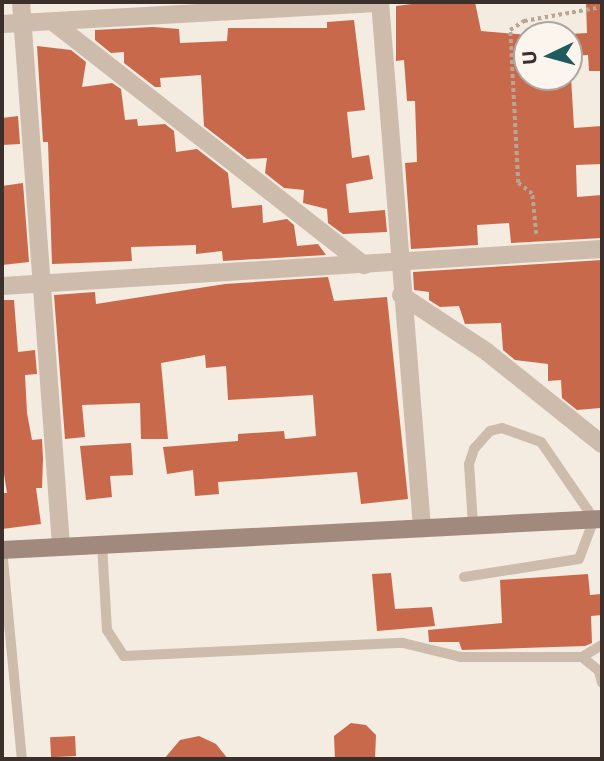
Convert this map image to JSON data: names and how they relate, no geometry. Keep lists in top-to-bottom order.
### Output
{
  "north": "left"
}
